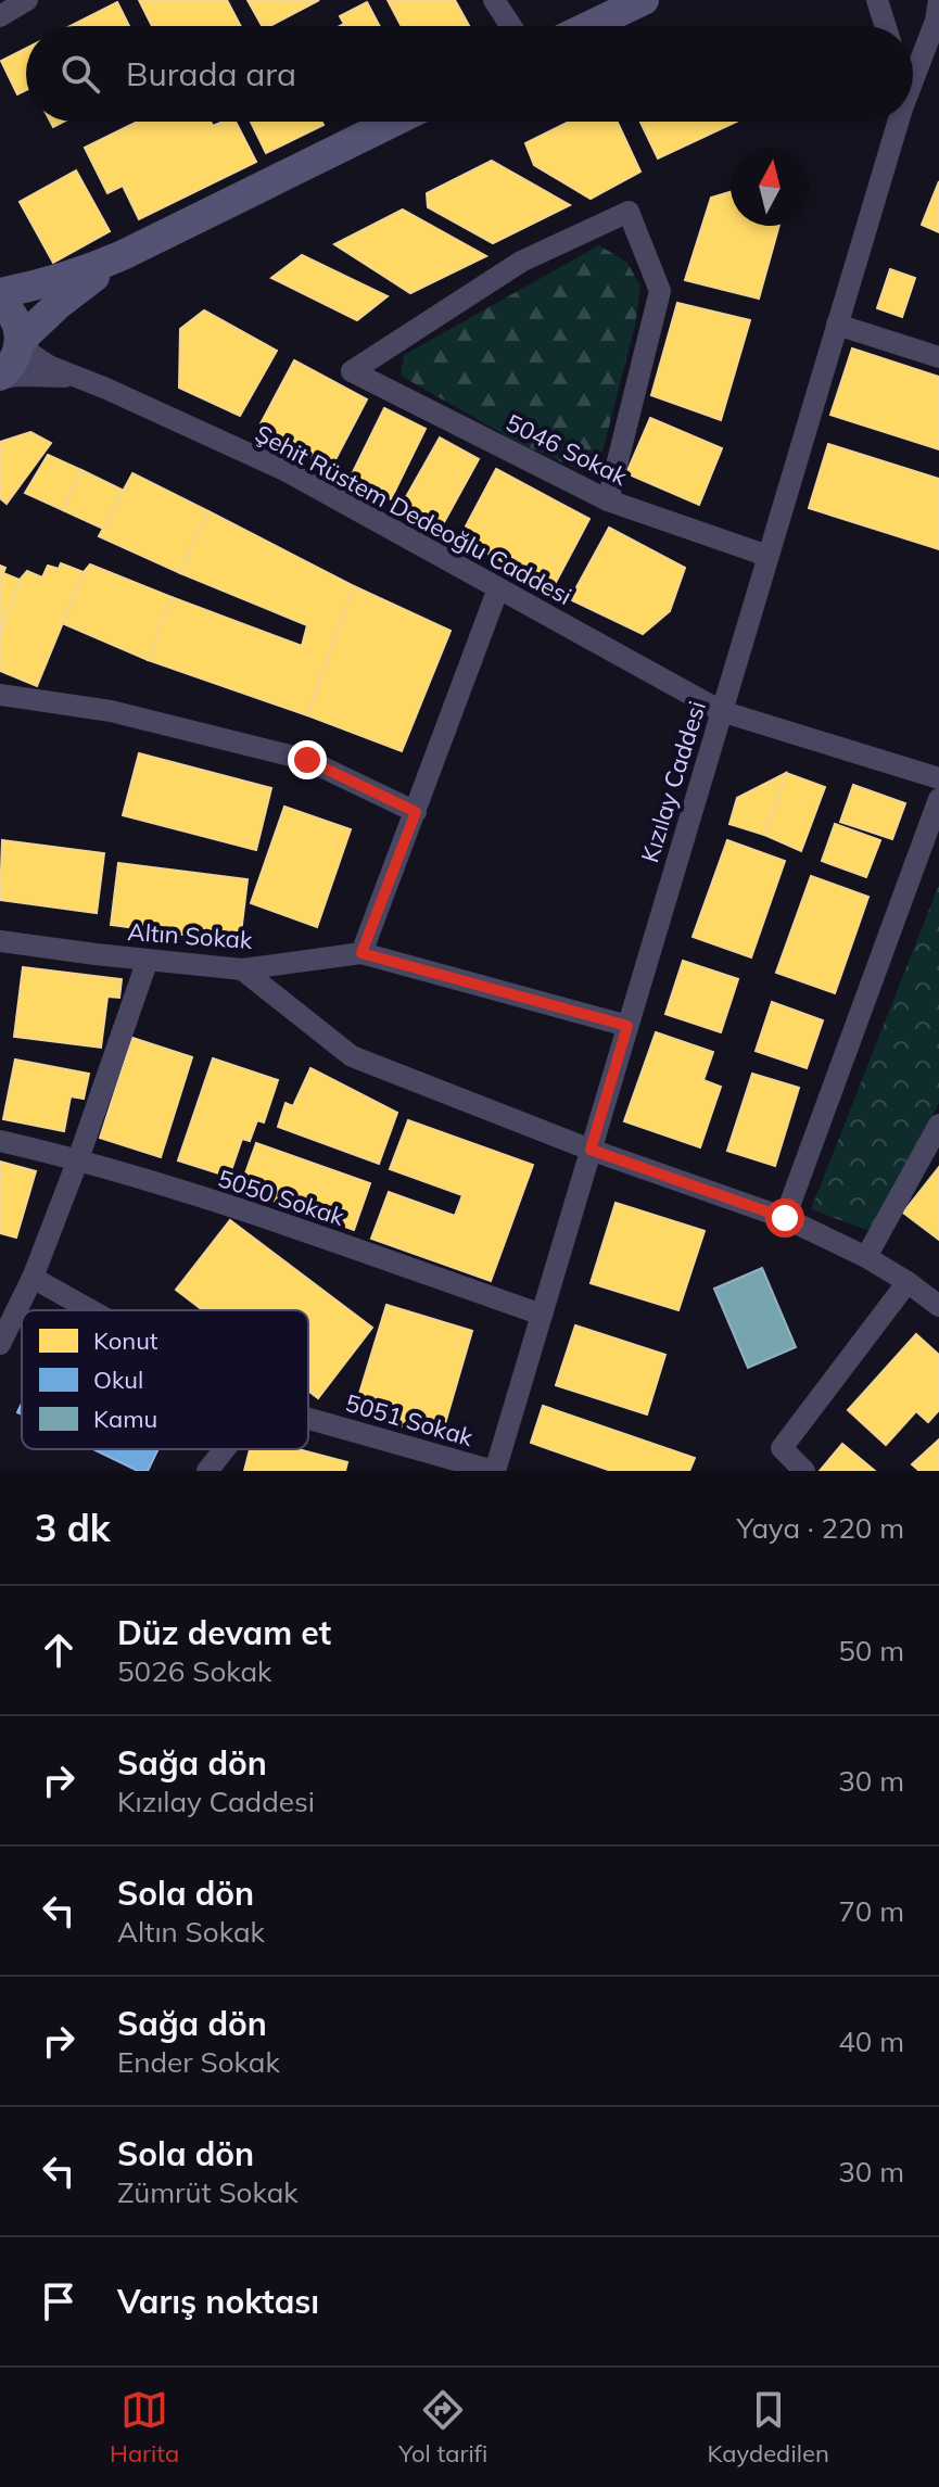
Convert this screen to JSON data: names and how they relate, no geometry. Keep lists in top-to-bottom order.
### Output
{
  "streets": {
    "street": [
      "5046 Sokak",
      "Şehit Rüstem Dedeoğlu Caddesi",
      "Kızılay Caddesi",
      "Altın Sokak",
      "5050 Sokak",
      "5051 Sokak"
    ]
  },
  "crossings": [
    ["5046 Sokak", "Kızılay Caddesi"],
    ["Şehit Rüstem Dedeoğlu Caddesi", "Kızılay Caddesi"],
    ["Kızılay Caddesi", "Altın Sokak"],
    ["Kızılay Caddesi", "5050 Sokak"],
    ["Kızılay Caddesi", "5051 Sokak"]
  ],
  "legend": ["Konut", "Okul", "Kamu"],
  "north": "top",
  "page": {
    "search": "Burada ara",
    "heading": ["3 dk", "Yaya · 220 m"],
    "list": [
      ["Düz devam et", "5026 Sokak", "50 m"],
      ["Sağa dön", "Kızılay Caddesi", "30 m"],
      ["Sola dön", "Altın Sokak", "70 m"],
      ["Sağa dön", "Ender Sokak", "40 m"],
      ["Sola dön", "Zümrüt Sokak", "30 m"],
      "Varış noktası"
    ],
    "nav": ["Harita", "Yol tarifi", "Kaydedilen"]
  }
}
